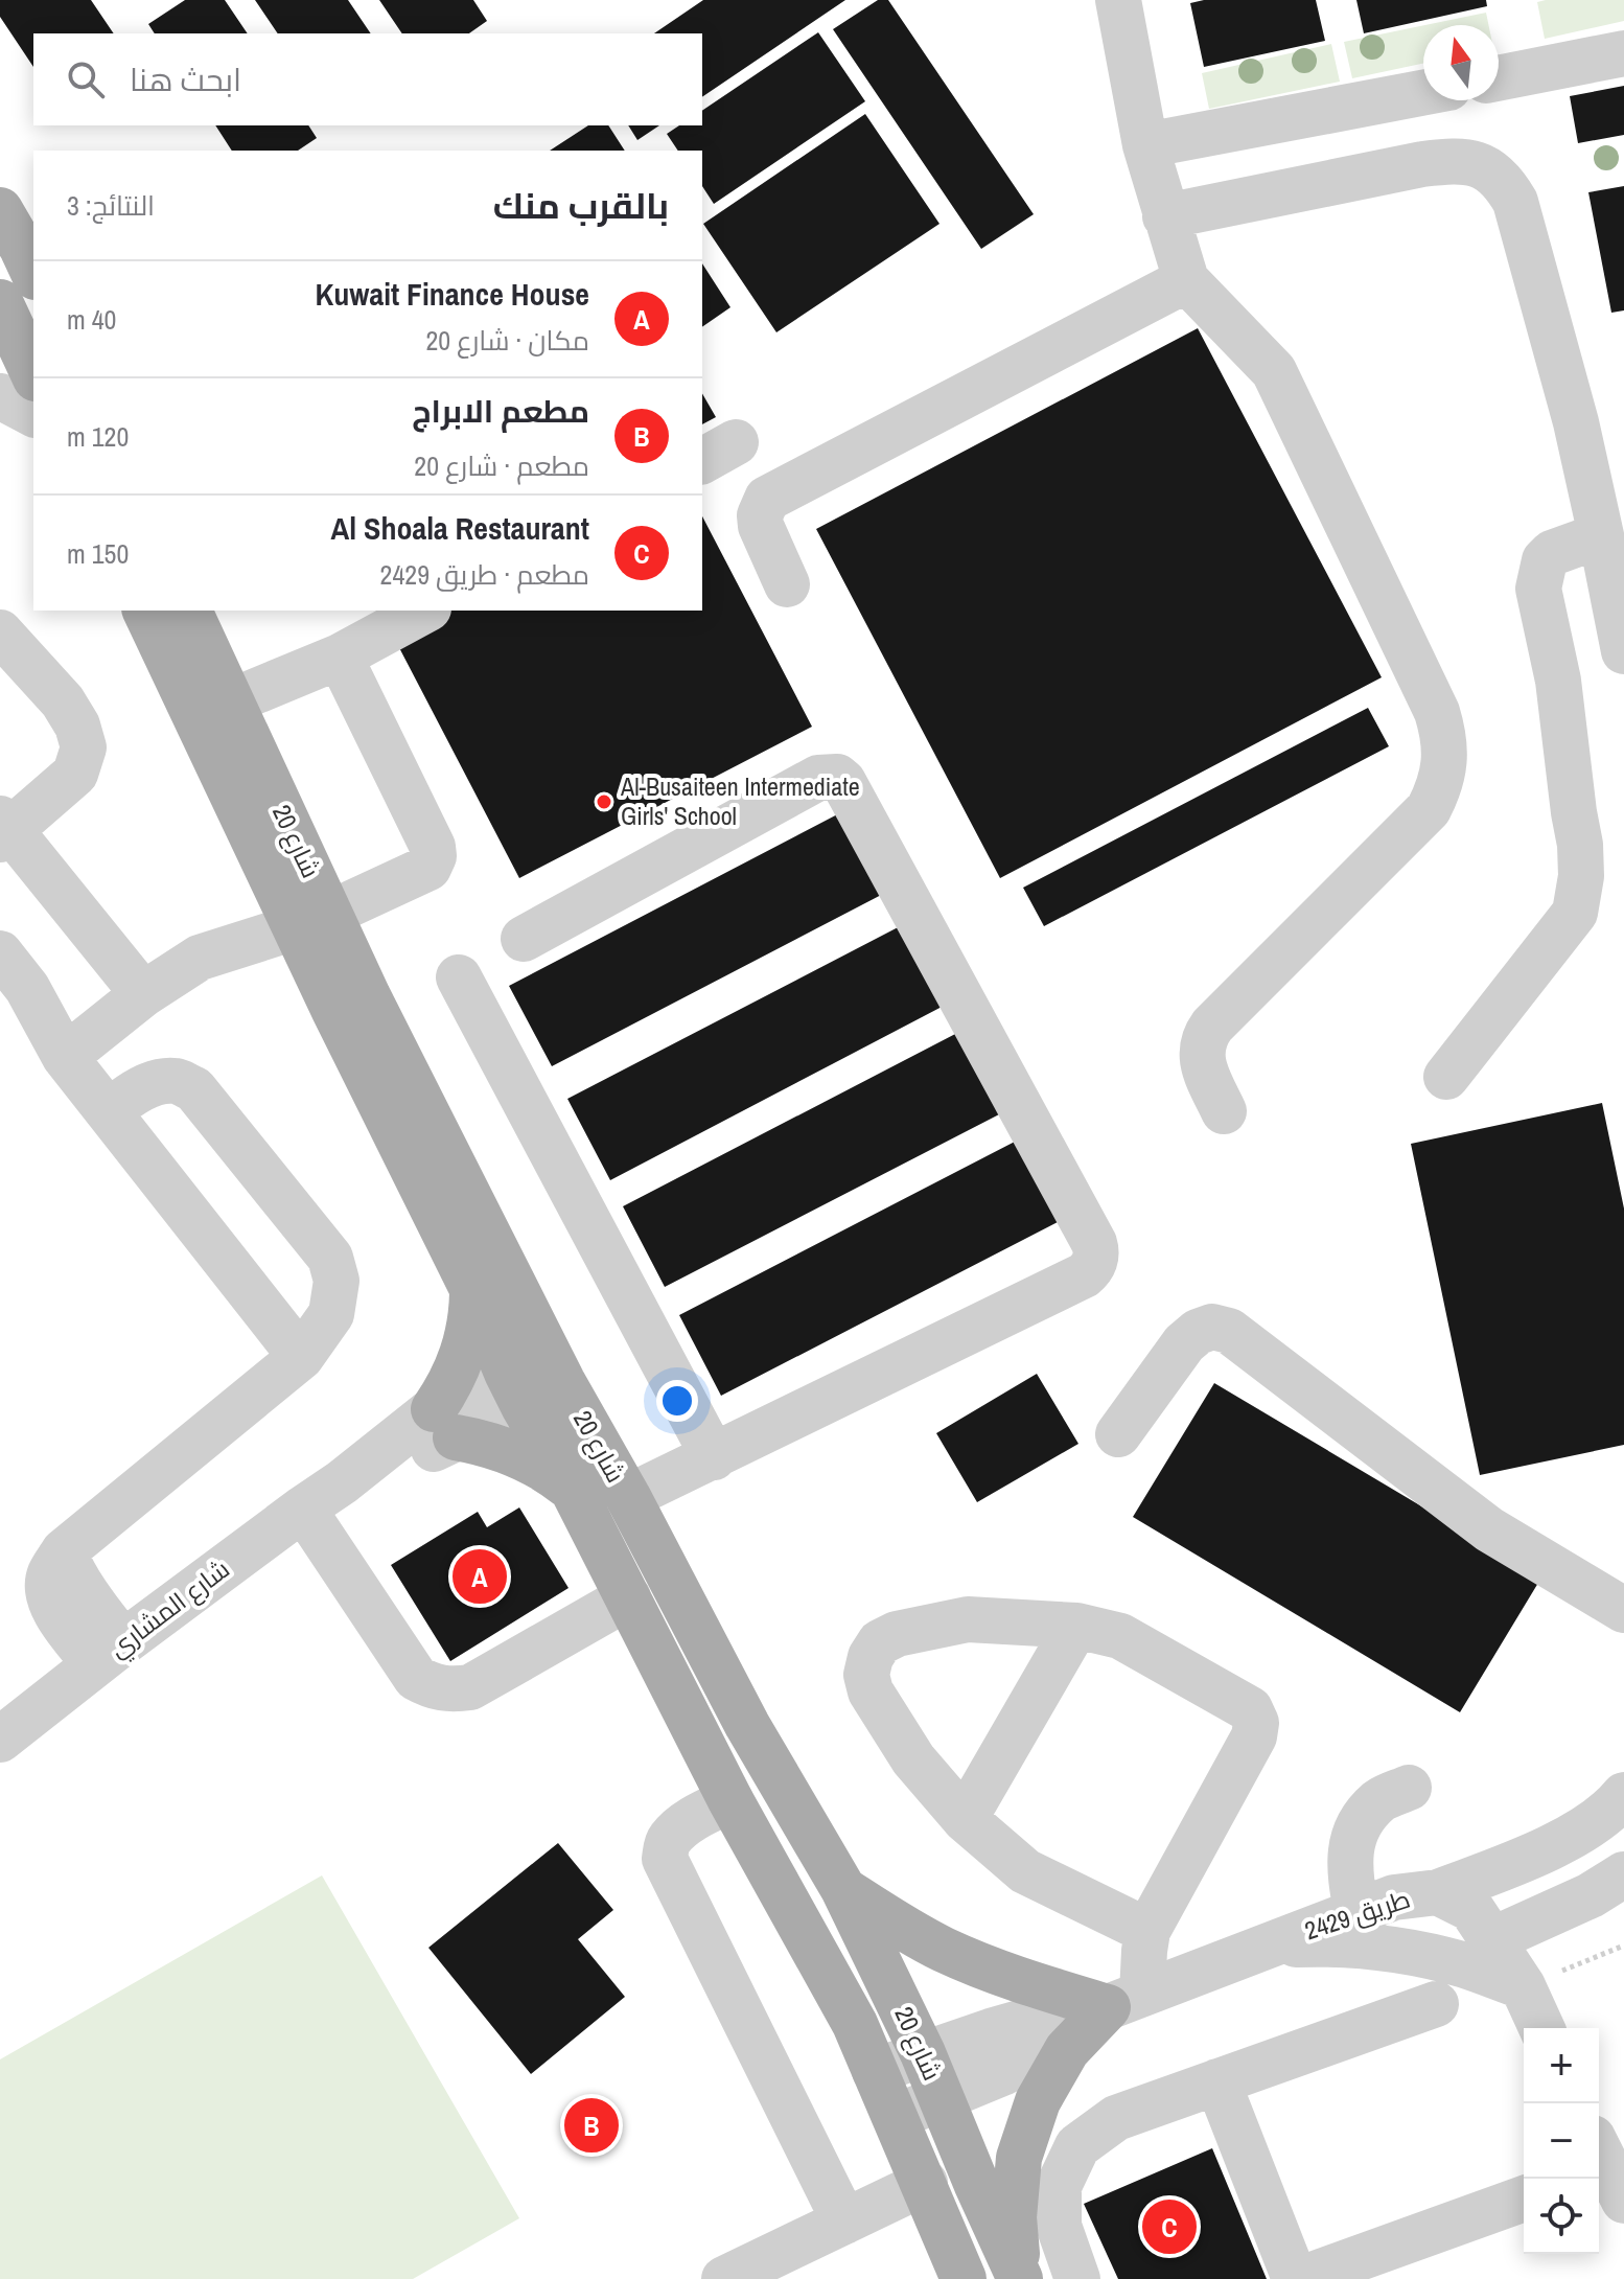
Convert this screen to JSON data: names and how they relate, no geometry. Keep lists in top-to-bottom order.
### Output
{
  "streets": {
    "main road": ["شارع 20"],
    "street": ["شارع المشاري", "طريق 2429"]
  },
  "crossings": [
    ["شارع 20", "شارع المشاري"],
    ["شارع 20", "طريق 2429"]
  ],
  "places": ["Al-Busaiteen Intermediate Girls' School"],
  "north": "top",
  "page": {
    "search": "ابحث هنا",
    "heading": ["بالقرب منك", "النتائج: 3"],
    "list": [
      {
        "mark": "A",
        "name": "Kuwait Finance House",
        "note": "مكان · شارع 20",
        "value": "40 m"
      },
      {
        "mark": "B",
        "name": "مطعم الابراج",
        "note": "مطعم · شارع 20",
        "value": "120 m"
      },
      {
        "mark": "C",
        "name": "Al Shoala Restaurant",
        "note": "مطعم · طريق 2429",
        "value": "150 m"
      }
    ],
    "pins": ["A", "B", "C"],
    "map_buttons": ["+", "−"]
  }
}
